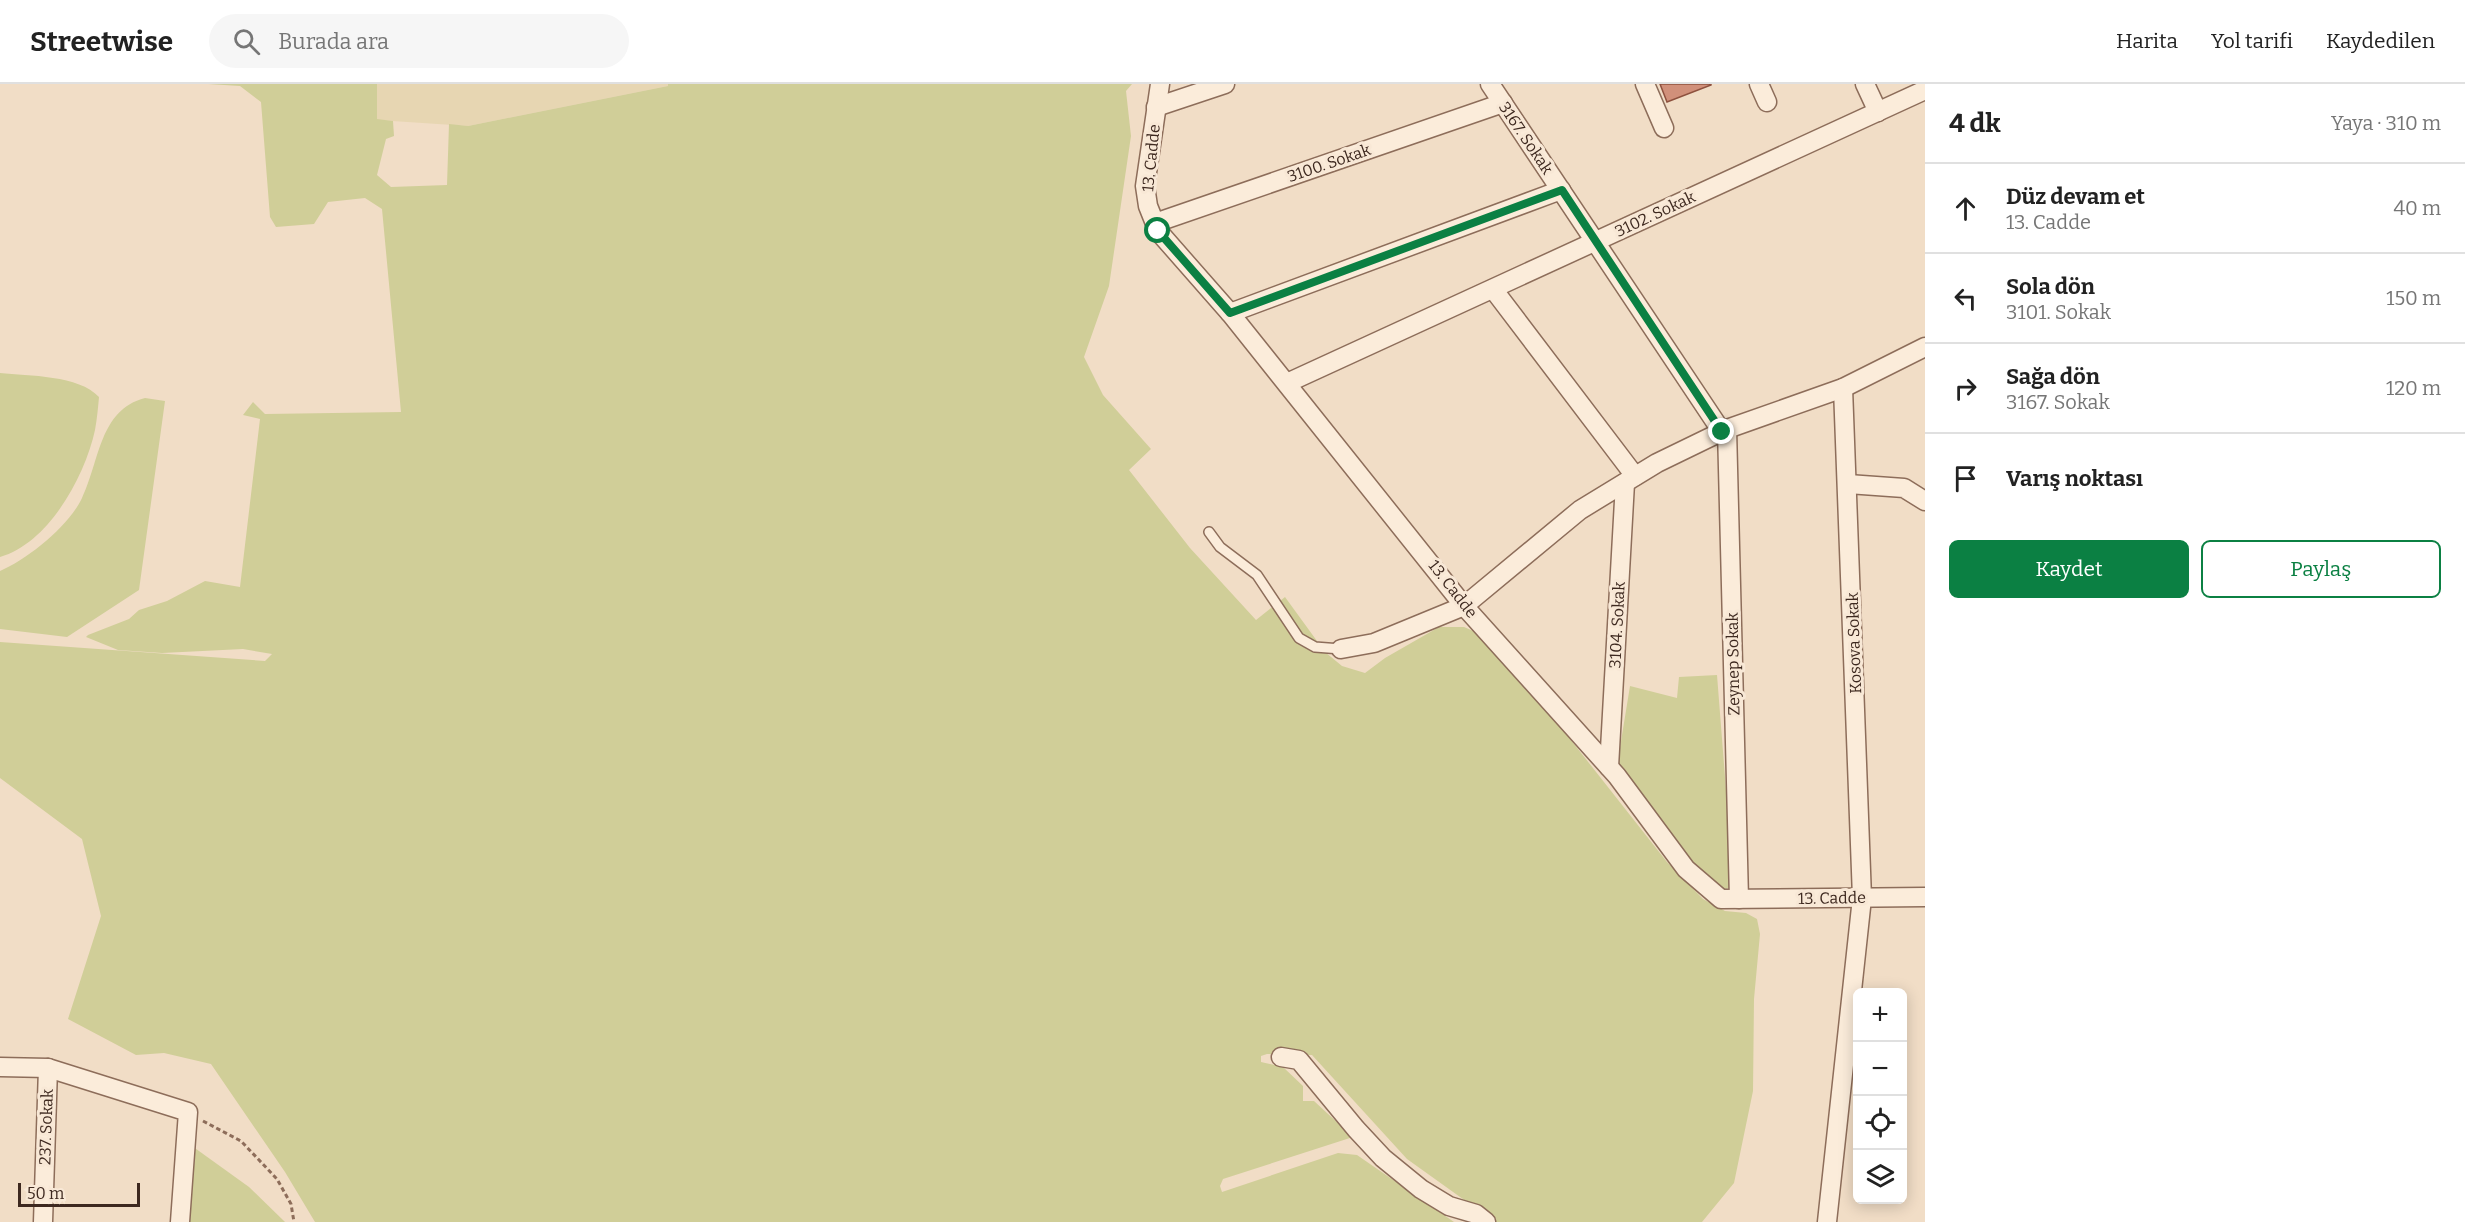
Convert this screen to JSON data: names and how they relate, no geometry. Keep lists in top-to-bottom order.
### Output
{
  "streets": {
    "street": [
      "3167. Sokak",
      "13. Cadde",
      "3100. Sokak",
      "3102. Sokak",
      "3104. Sokak",
      "Kosova Sokak",
      "Zeynep Sokak",
      "237. Sokak"
    ]
  },
  "crossings": [
    ["3167. Sokak", "3100. Sokak"],
    ["3167. Sokak", "3102. Sokak"],
    ["3167. Sokak", "Zeynep Sokak"],
    ["13. Cadde", "3100. Sokak"],
    ["13. Cadde", "3102. Sokak"],
    ["13. Cadde", "3104. Sokak"],
    ["13. Cadde", "Kosova Sokak"],
    ["13. Cadde", "Zeynep Sokak"]
  ],
  "scale_bar": "50 m",
  "page": {
    "header": "Streetwise",
    "search": "Burada ara",
    "nav": ["Harita", "Yol tarifi", "Kaydedilen"],
    "heading": ["4 dk", "Yaya · 310 m"],
    "list": [
      ["Düz devam et", "13. Cadde", "40 m"],
      ["Sola dön", "3101. Sokak", "150 m"],
      ["Sağa dön", "3167. Sokak", "120 m"],
      "Varış noktası"
    ],
    "buttons": ["Kaydet", "Paylaş"],
    "map_buttons": ["+", "−"],
    "scale": "50 m"
  }
}
